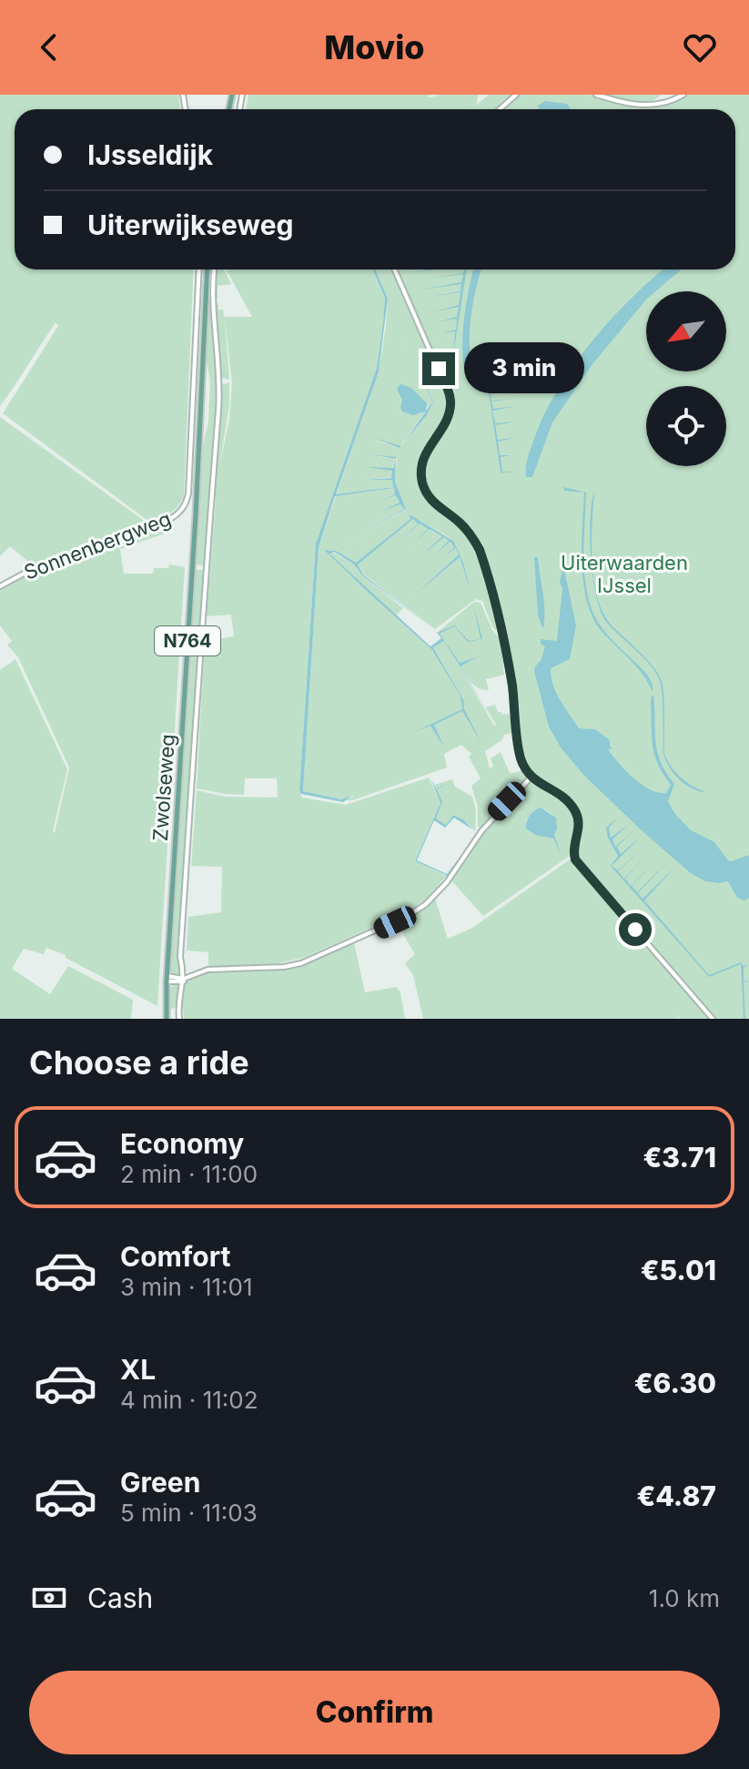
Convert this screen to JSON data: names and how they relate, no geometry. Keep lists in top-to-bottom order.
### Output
{
  "streets": {
    "main road": ["N764", "Zwolseweg"],
    "street": ["Sonnenbergweg"]
  },
  "parks": ["Uiterwaarden IJssel"],
  "north": "bottom left",
  "page": {
    "header": "Movio",
    "banner": ["IJsseldijk", "Uiterwijkseweg"],
    "bubble": "3 min",
    "heading": "Choose a ride",
    "list": [
      {
        "name": "Economy",
        "note": "2 min · 11:00",
        "value": "€3.71"
      },
      {
        "name": "Comfort",
        "note": "3 min · 11:01",
        "value": "€5.01"
      },
      {
        "name": "XL",
        "note": "4 min · 11:02",
        "value": "€6.30"
      },
      {
        "name": "Green",
        "note": "5 min · 11:03",
        "value": "€4.87"
      }
    ],
    "pay": ["Cash", "1.0 km"],
    "buttons": "Confirm"
  }
}
